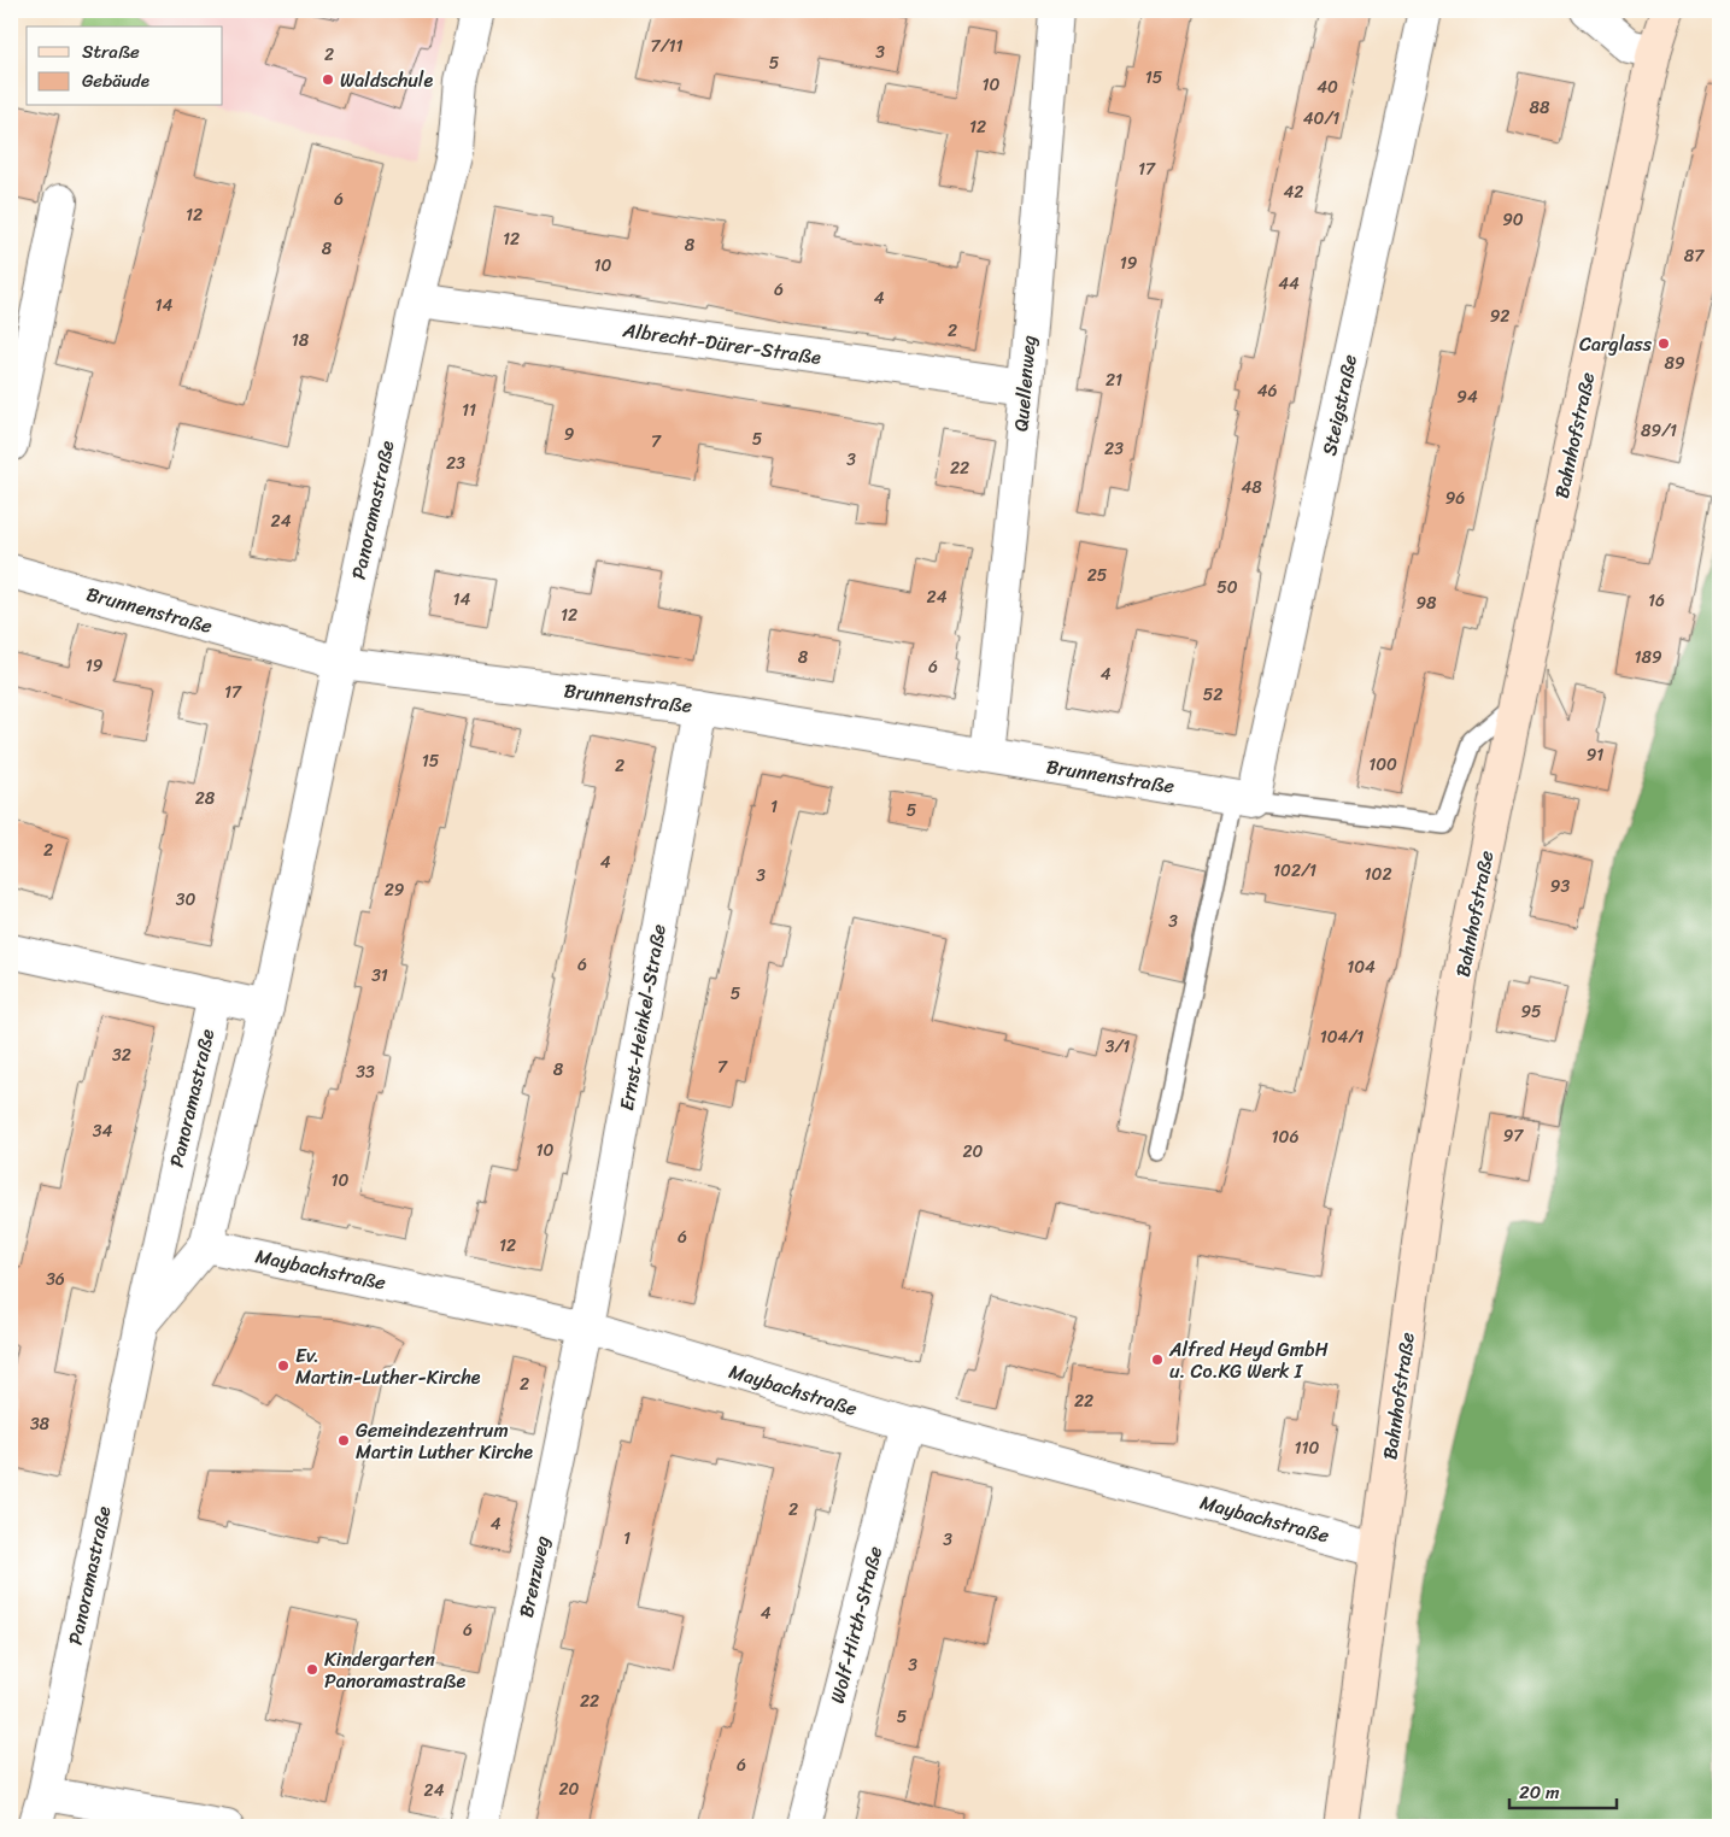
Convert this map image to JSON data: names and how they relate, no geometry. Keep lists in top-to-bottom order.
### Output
{
  "streets": {
    "street": [
      "Albrecht-Dürer-Straße",
      "Quellenweg",
      "Steigstraße",
      "Bahnhofstraße",
      "Panoramastraße",
      "Brunnenstraße",
      "Ernst-Heinkel-Straße",
      "Maybachstraße",
      "Brenzweg",
      "Wolf-Hirth-Straße"
    ]
  },
  "crossings": [
    ["Albrecht-Dürer-Straße", "Quellenweg"],
    ["Albrecht-Dürer-Straße", "Panoramastraße"],
    ["Quellenweg", "Brunnenstraße"],
    ["Steigstraße", "Brunnenstraße"],
    ["Bahnhofstraße", "Maybachstraße"],
    ["Panoramastraße", "Brunnenstraße"],
    ["Panoramastraße", "Maybachstraße"],
    ["Brunnenstraße", "Ernst-Heinkel-Straße"],
    ["Ernst-Heinkel-Straße", "Maybachstraße"],
    ["Ernst-Heinkel-Straße", "Brenzweg"],
    ["Maybachstraße", "Brenzweg"],
    ["Maybachstraße", "Wolf-Hirth-Straße"]
  ],
  "places": [
    "Waldschule",
    "Carglass",
    "Alfred Heyd GmbH u. Co.KG Werk I",
    "Ev. Martin-Luther-Kirche",
    "Gemeindezentrum Martin Luther Kirche",
    "Kindergarten Panoramastraße"
  ],
  "house_numbers": [
    "7/11",
    "3",
    "2",
    "5",
    "15",
    "10",
    "40",
    "88",
    "40/1",
    "12",
    "17",
    "42",
    "6",
    "12",
    "90",
    "12",
    "8",
    "8",
    "87",
    "19",
    "10",
    "44",
    "6",
    "4",
    "14",
    "92",
    "2",
    "18",
    "89",
    "21",
    "46",
    "94",
    "11",
    "89/1",
    "9",
    "5",
    "7",
    "23",
    "3",
    "23",
    "22",
    "48",
    "96",
    "24",
    "25",
    "50",
    "24",
    "14",
    "16",
    "98",
    "12",
    "8",
    "189",
    "19",
    "6",
    "4",
    "17",
    "52",
    "91",
    "15",
    "100",
    "2",
    "28",
    "1",
    "5",
    "2",
    "4",
    "102/1",
    "102",
    "3",
    "93",
    "29",
    "30",
    "3",
    "6",
    "104",
    "31",
    "5",
    "95",
    "104/1",
    "3/1",
    "32",
    "7",
    "8",
    "33",
    "34",
    "97",
    "106",
    "10",
    "20",
    "10",
    "6",
    "12",
    "36",
    "2",
    "22",
    "38",
    "110",
    "2",
    "4",
    "1",
    "3",
    "4",
    "6",
    "3",
    "22",
    "5",
    "6",
    "20",
    "24"
  ],
  "legend": ["Straße", "Gebäude"],
  "scale_bar": "20 m"
}
